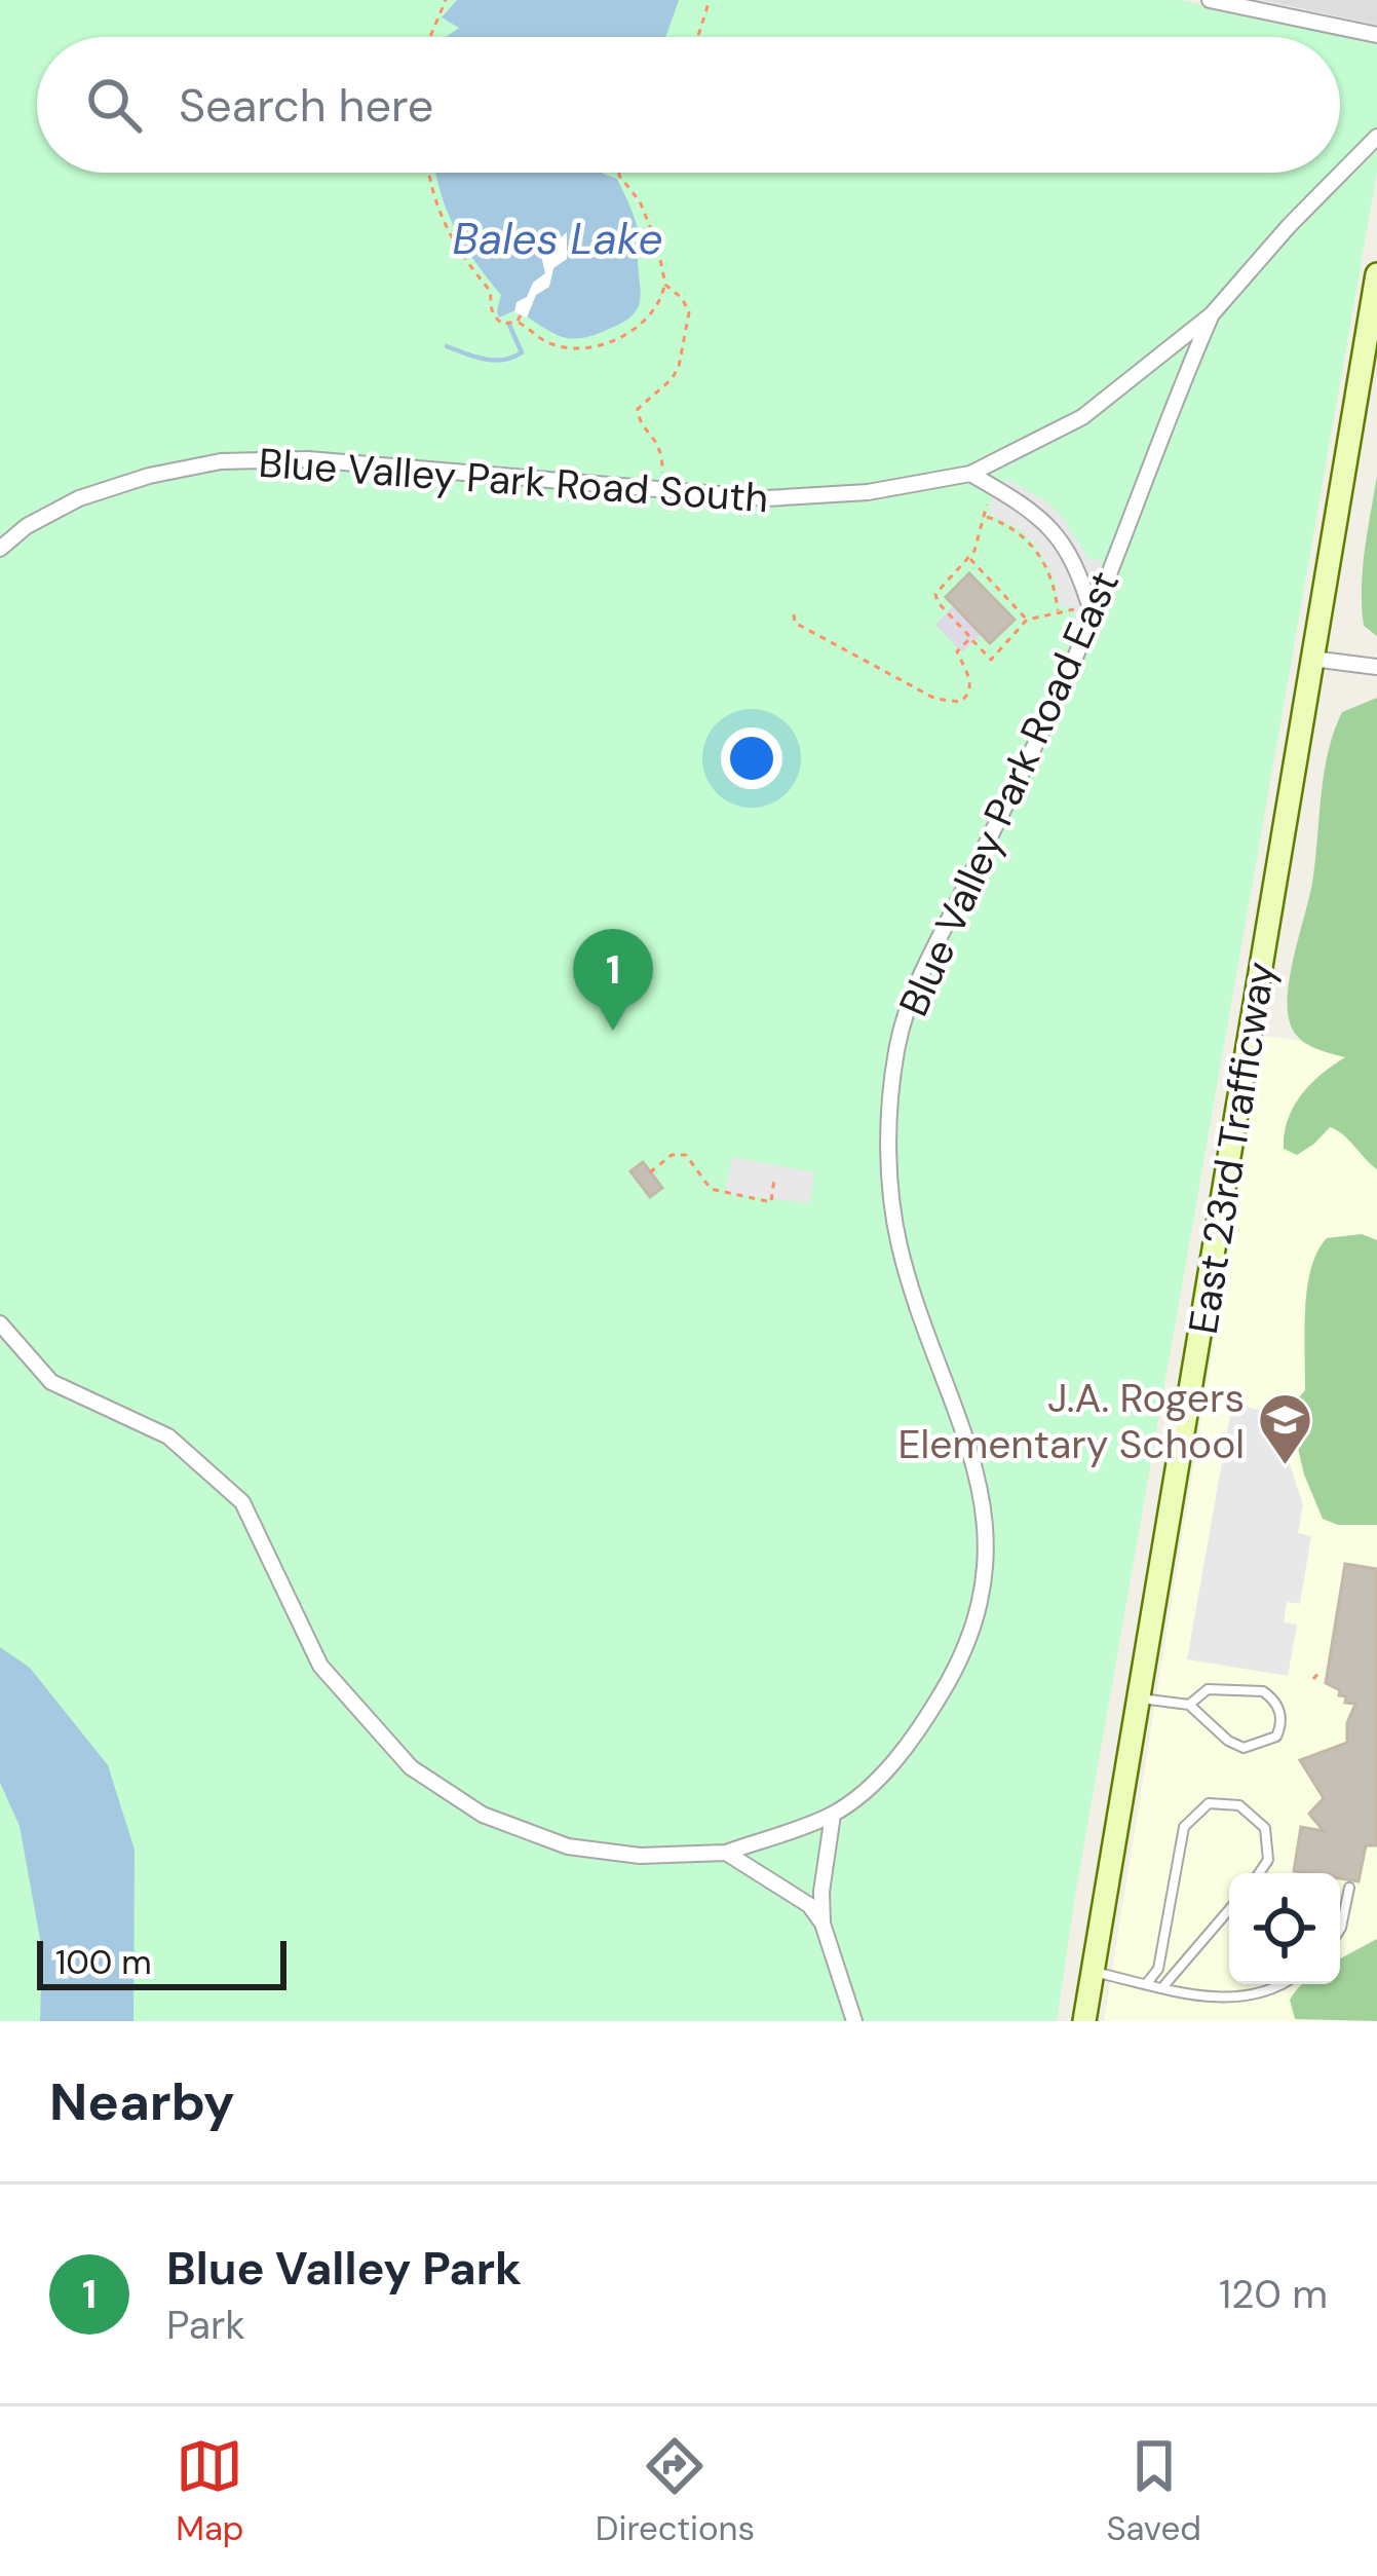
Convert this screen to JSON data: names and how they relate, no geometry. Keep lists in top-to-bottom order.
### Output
{
  "streets": {
    "main road": ["East 23rd Trafficway"],
    "street": ["Blue Valley Park Road South", "Blue Valley Park Road East"]
  },
  "crossings": [
    ["Blue Valley Park Road South", "Blue Valley Park Road East"]
  ],
  "water": ["Bales Lake"],
  "places": {
    "school or university": ["J.A. Rogers Elementary School"]
  },
  "scale_bar": "100 m",
  "page": {
    "search": "Search here",
    "pins": "1",
    "scale": "100 m",
    "heading": "Nearby",
    "list": [
      {
        "mark": "1",
        "name": "Blue Valley Park",
        "note": "Park",
        "value": "120 m"
      }
    ],
    "nav": ["Map", "Directions", "Saved"]
  }
}
